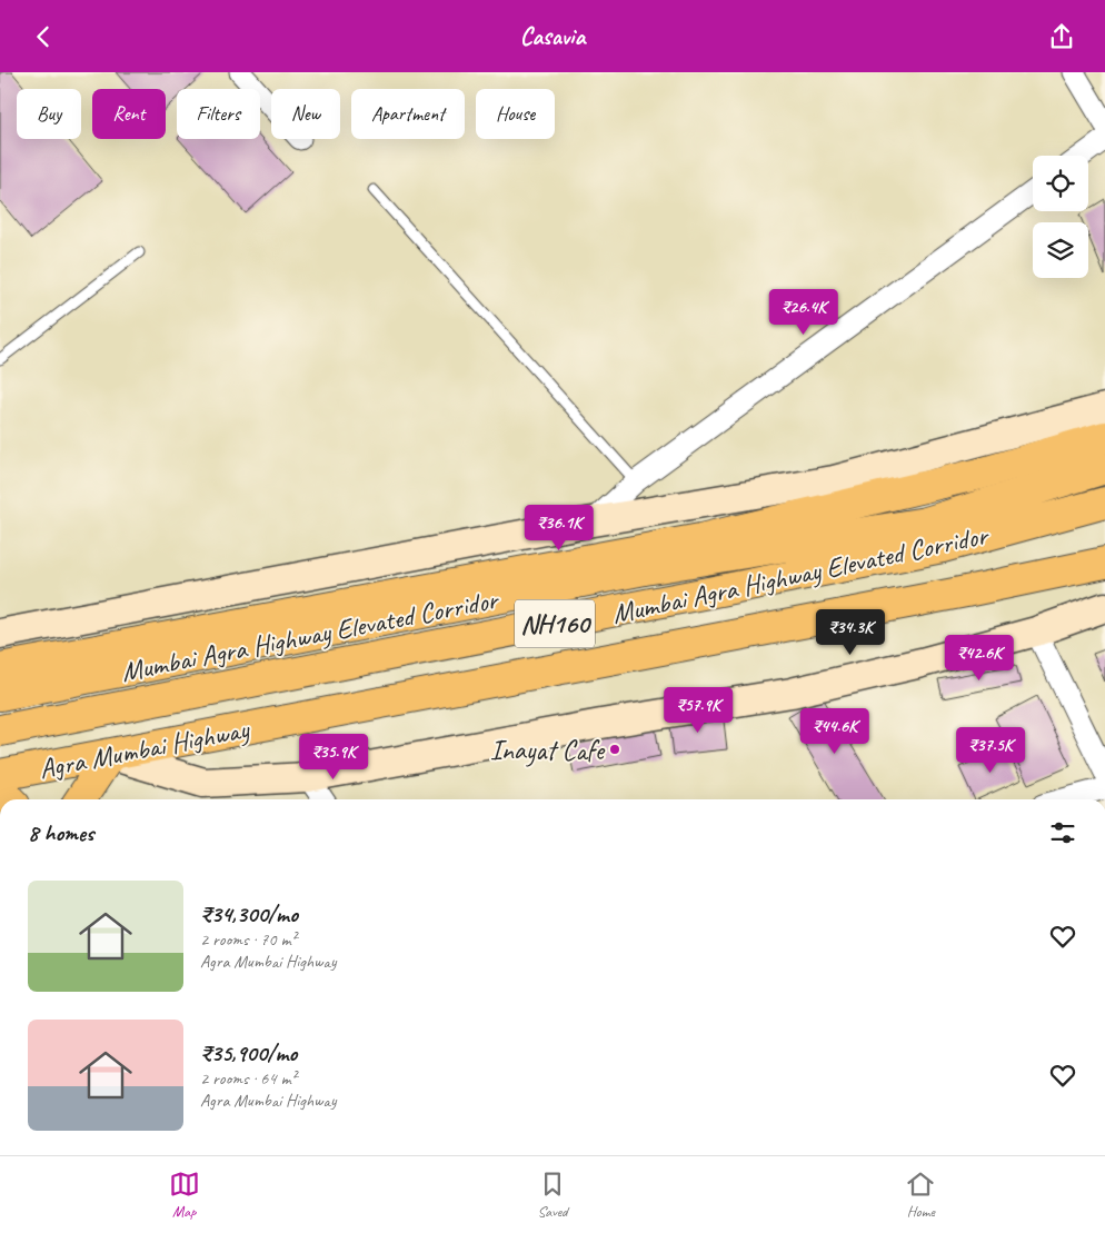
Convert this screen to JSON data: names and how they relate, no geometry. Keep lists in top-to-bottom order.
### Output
{
  "streets": {
    "main road": ["Mumbai Agra Highway Elevated Corridor", "NH160", "Agra Mumbai Highway"]
  },
  "places": ["Inayat Cafe"],
  "page": {
    "header": "Casavia",
    "chip": [
      "Buy",
      "Rent",
      "Filters",
      "New",
      "Apartment",
      "House"
    ],
    "price": [
      "₹26.4K",
      "₹36.1K",
      "₹34.3K",
      "₹42.6K",
      "₹57.9K",
      "₹44.6K",
      "₹37.5K",
      "₹35.9K"
    ],
    "heading": "8 homes",
    "list": [
      {
        "name": "₹34,300/mo",
        "note": "2 rooms · 70 m² · Agra Mumbai Highway"
      },
      {
        "name": "₹35,900/mo",
        "note": "2 rooms · 64 m² · Agra Mumbai Highway"
      }
    ],
    "tabs": ["Map", "Saved", "Home"]
  }
}
